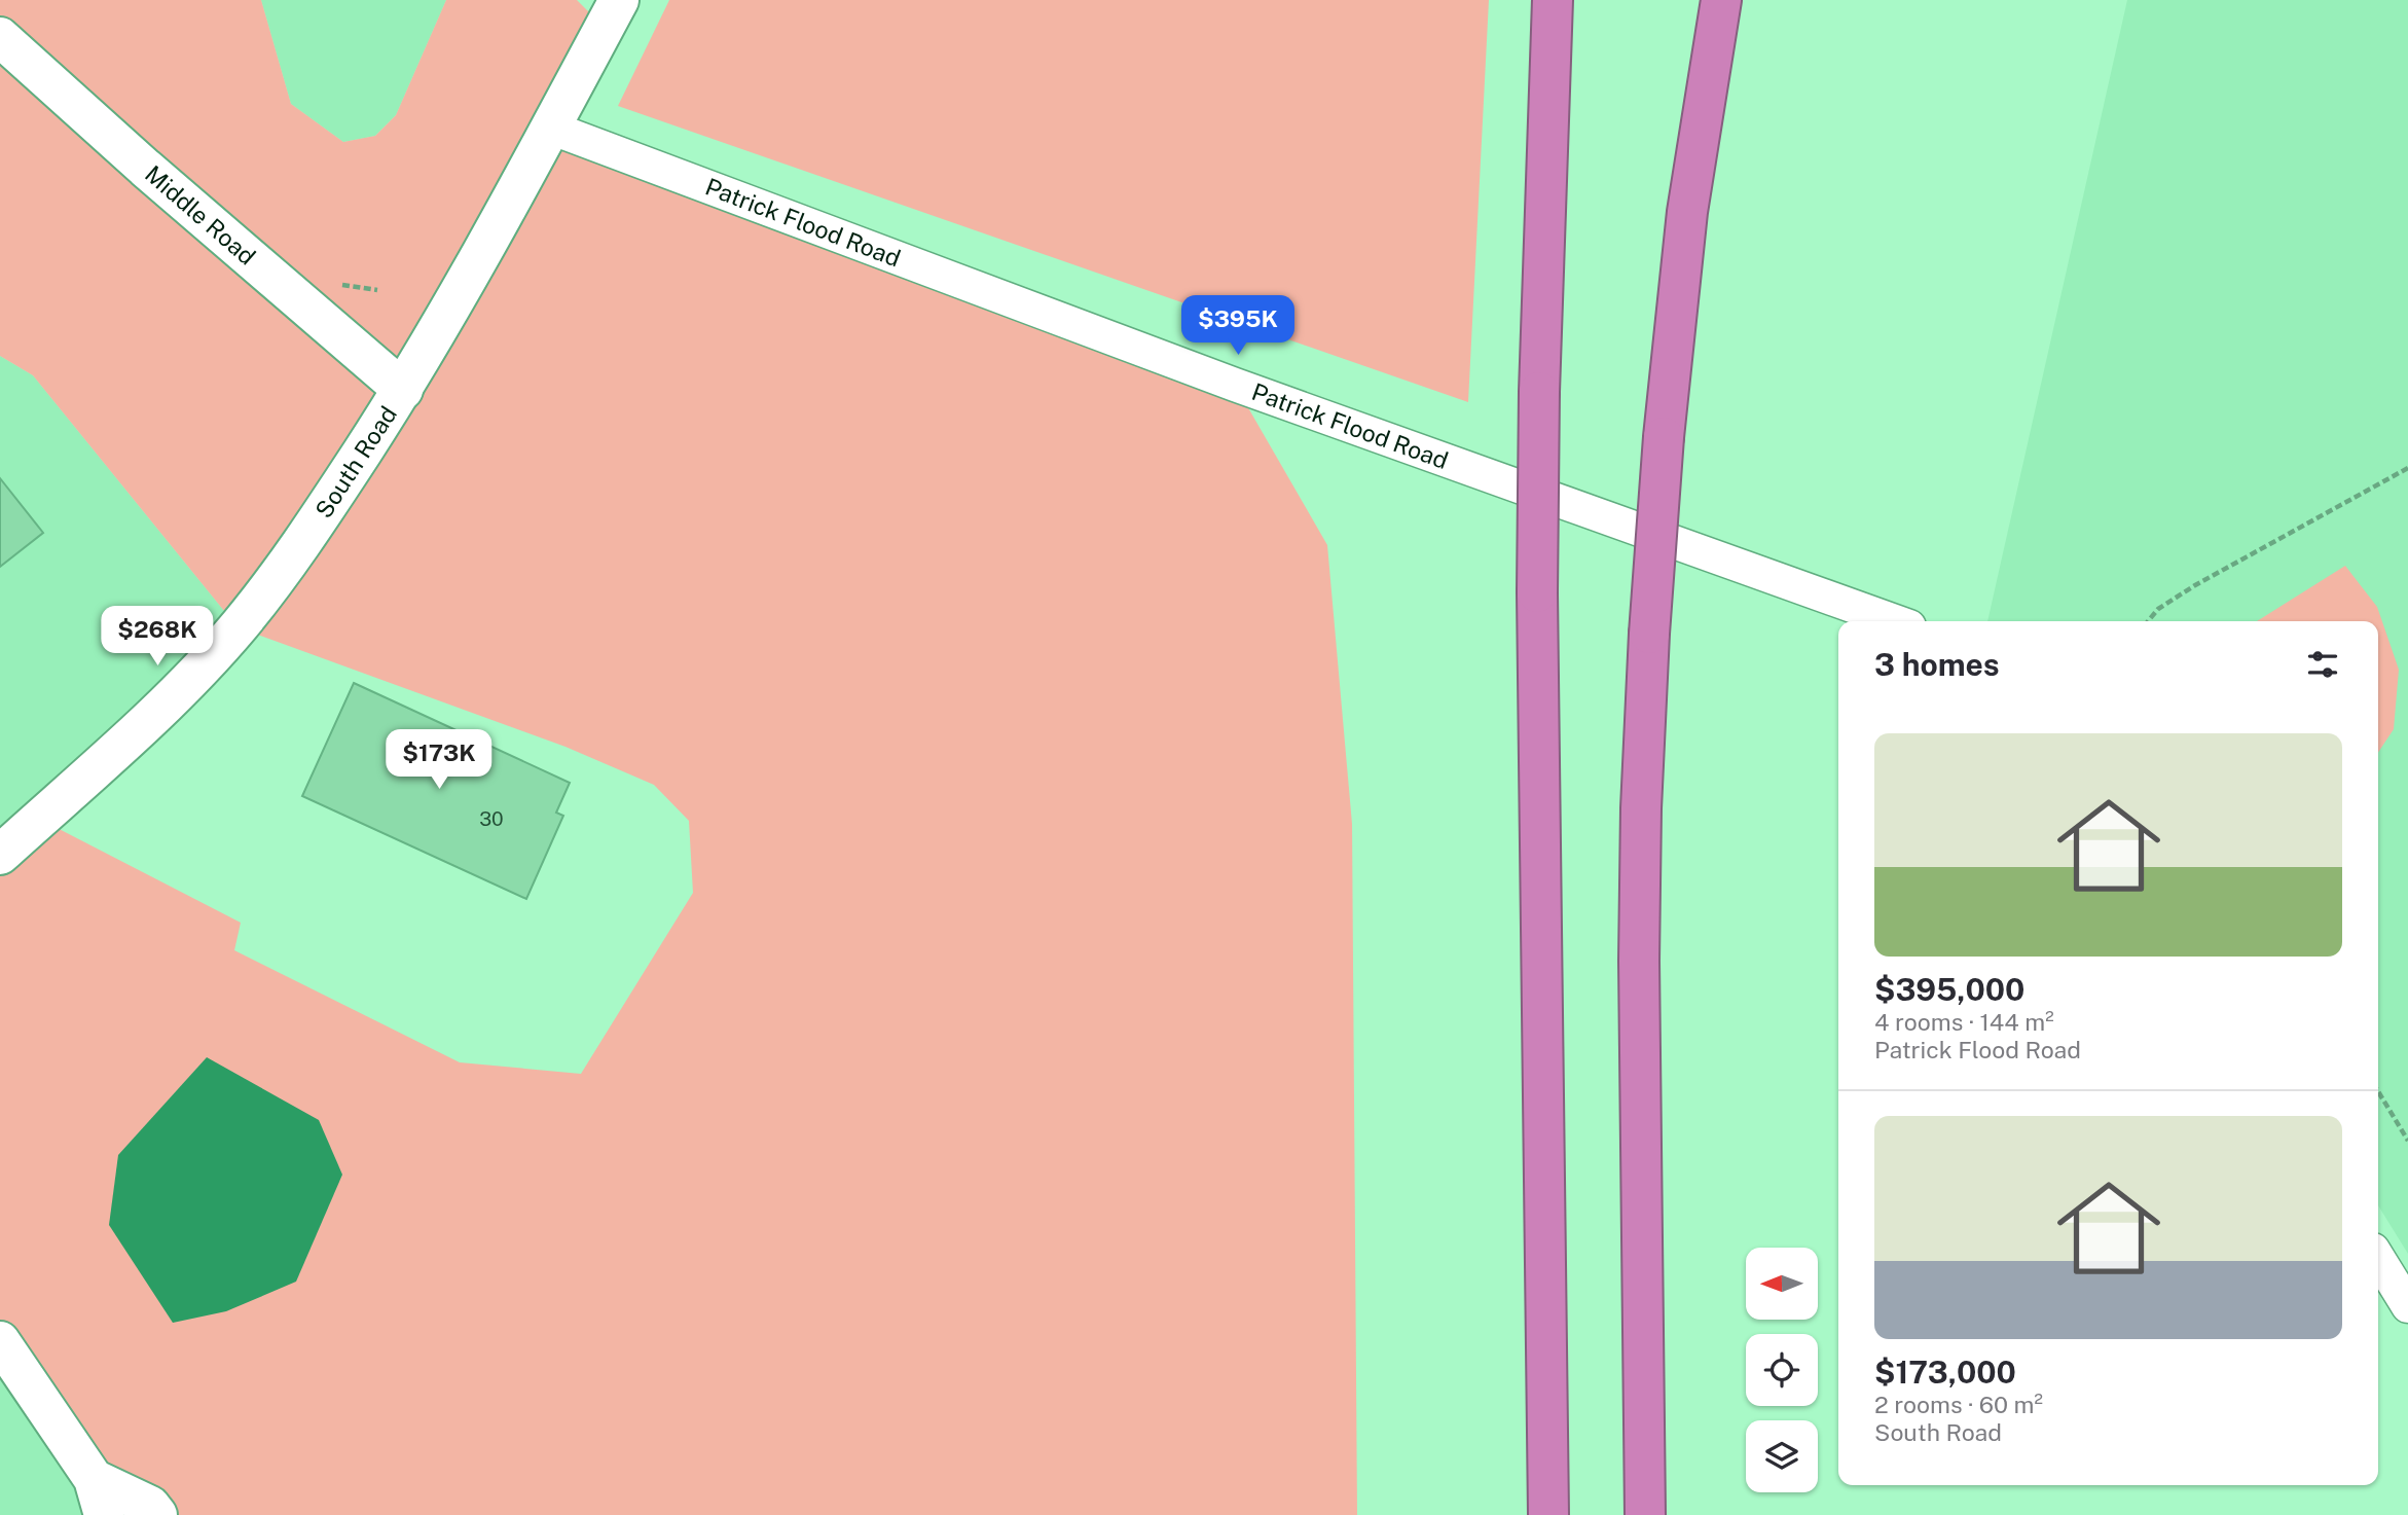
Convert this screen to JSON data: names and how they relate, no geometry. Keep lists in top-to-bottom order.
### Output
{
  "streets": {
    "main road": ["Middle Road", "South Road"],
    "street": ["Patrick Flood Road"]
  },
  "crossings": [
    ["Middle Road", "South Road"],
    ["Patrick Flood Road", "South Road"]
  ],
  "house_numbers": ["30"],
  "north": "left",
  "page": {
    "price": ["$395K", "$268K", "$173K"],
    "heading": "3 homes",
    "list": [
      {
        "name": "$395,000",
        "note": "4 rooms · 144 m² · Patrick Flood Road"
      },
      {
        "name": "$173,000",
        "note": "2 rooms · 60 m² · South Road"
      }
    ]
  }
}
